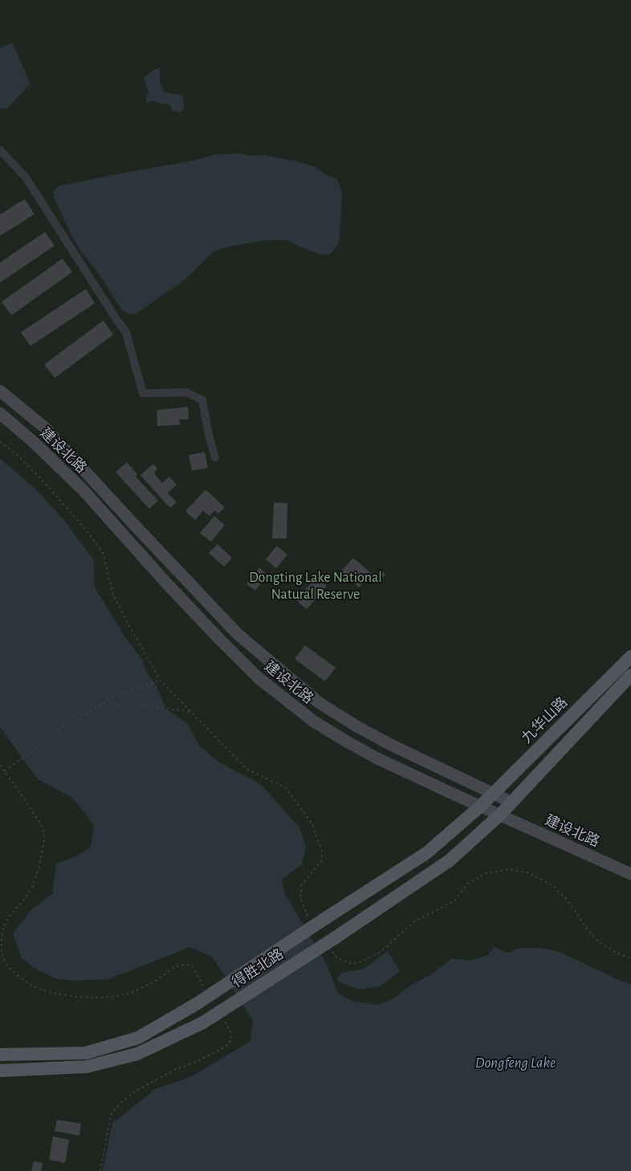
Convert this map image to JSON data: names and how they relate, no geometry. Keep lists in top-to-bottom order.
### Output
{
  "streets": {
    "main road": ["建设北路", "九华山路", "得胜北路"]
  },
  "crossings": [
    ["建设北路", "九华山路"],
    ["建设北路", "得胜北路"],
    ["九华山路", "得胜北路"]
  ],
  "water": ["Dongfeng Lake"],
  "parks": ["Dongting Lake National Natural Reserve"]
}
